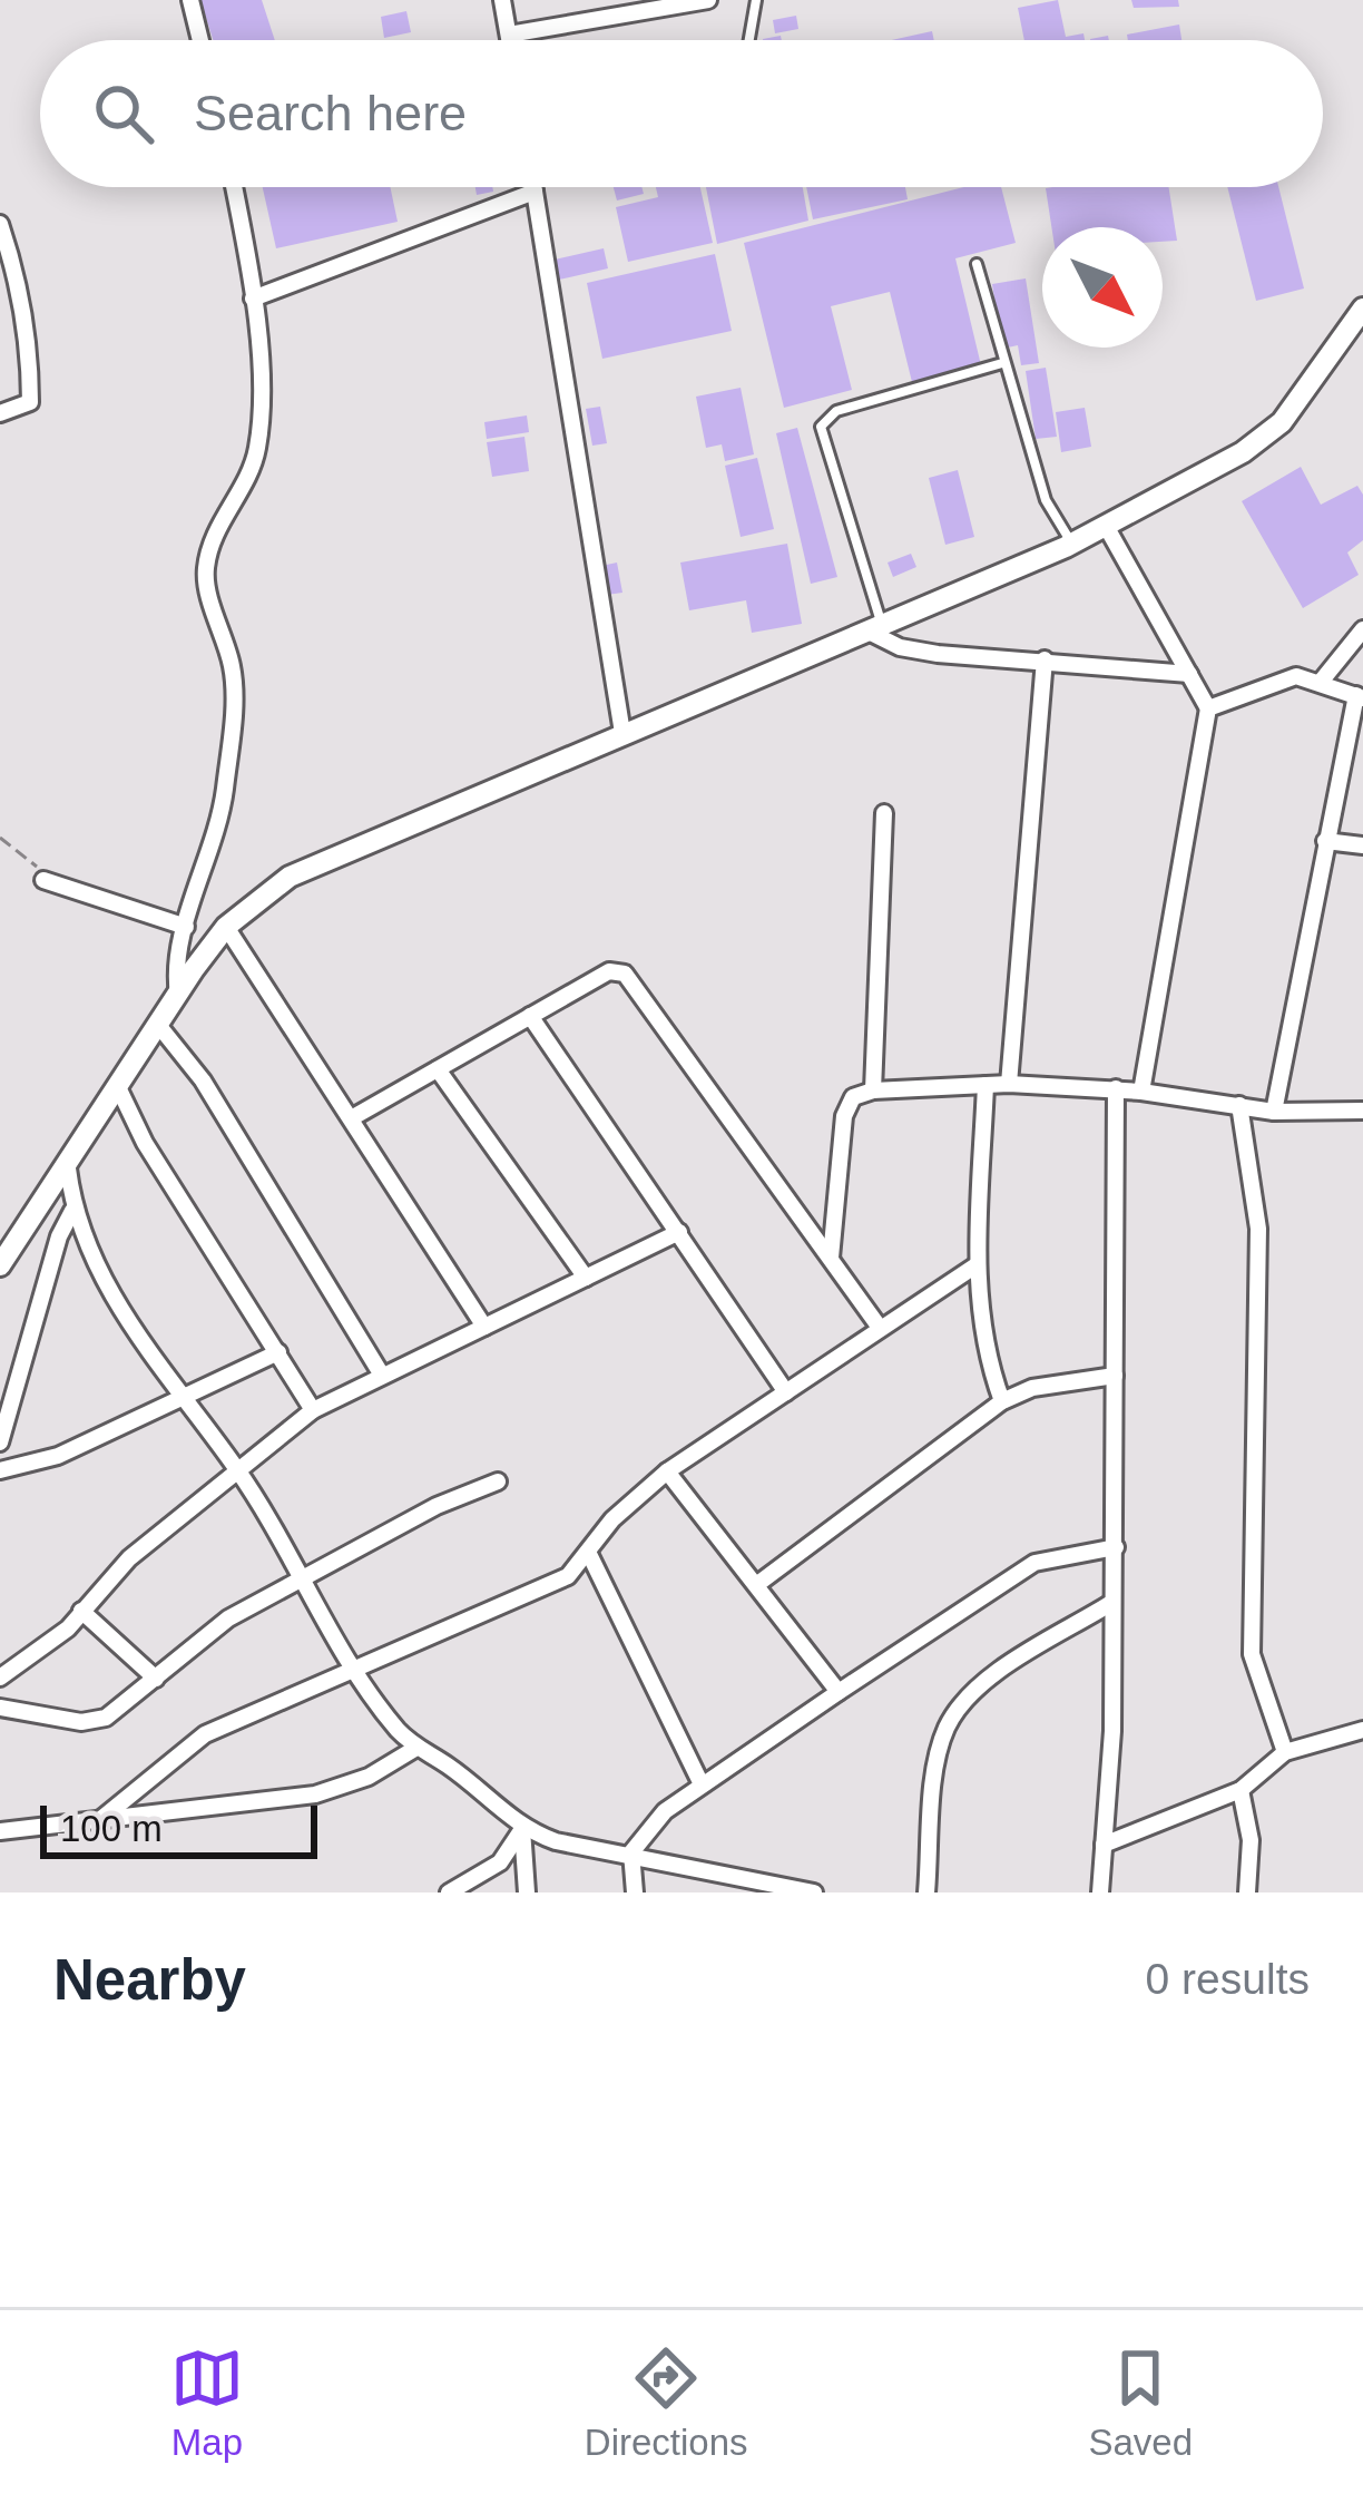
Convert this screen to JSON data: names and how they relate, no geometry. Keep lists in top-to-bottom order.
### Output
{
  "scale_bar": "100 m",
  "north": "bottom right",
  "page": {
    "search": "Search here",
    "scale": "100 m",
    "heading": ["Nearby", "0 results"],
    "nav": ["Map", "Directions", "Saved"]
  }
}
